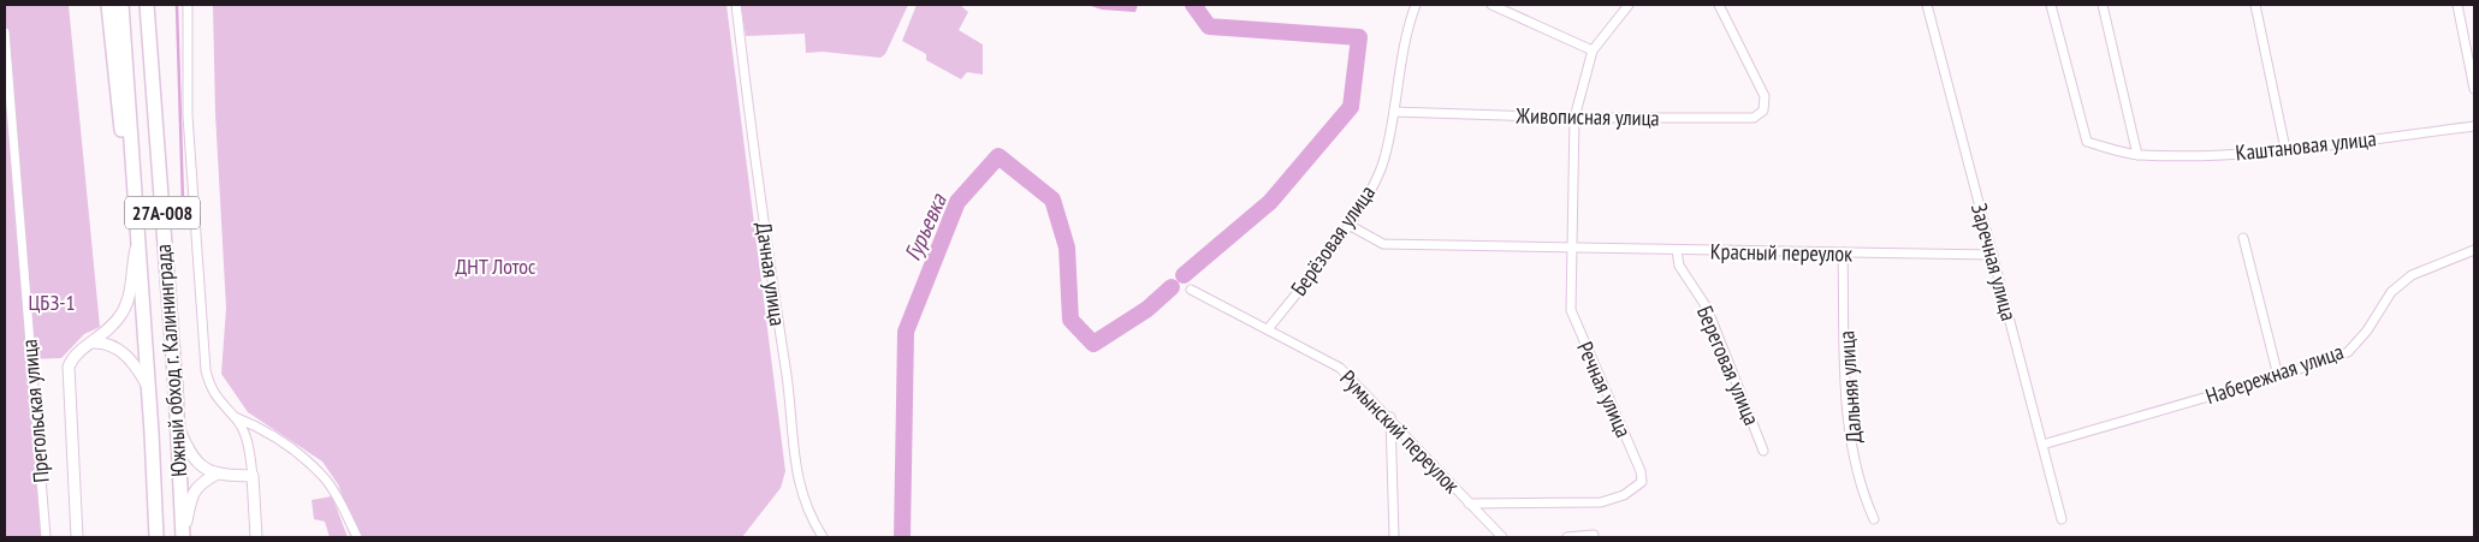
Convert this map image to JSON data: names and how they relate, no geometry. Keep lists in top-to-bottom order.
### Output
{
  "streets": {
    "highway": ["27А-008", "Южный обход г. Калининграда"],
    "street": [
      "Живописная улица",
      "Каштановая улица",
      "Берёзовая улица",
      "Красный переулок",
      "Заречная улица",
      "Дачная улица",
      "Береговая улица",
      "Набережная улица",
      "Дальняя улица",
      "Речная улица",
      "Прегольская улица",
      "Румынский переулок"
    ]
  },
  "crossings": [
    ["Живописная улица", "Берёзовая улица"],
    ["Живописная улица", "Речная улица"],
    ["Берёзовая улица", "Красный переулок"],
    ["Берёзовая улица", "Румынский переулок"],
    ["Красный переулок", "Заречная улица"],
    ["Красный переулок", "Береговая улица"],
    ["Красный переулок", "Дальняя улица"],
    ["Красный переулок", "Речная улица"],
    ["Заречная улица", "Набережная улица"],
    ["Речная улица", "Румынский переулок"]
  ],
  "water": ["Гурьевка"],
  "parks": ["ДНТ Лотос", "ЦБЗ-1"]
}
